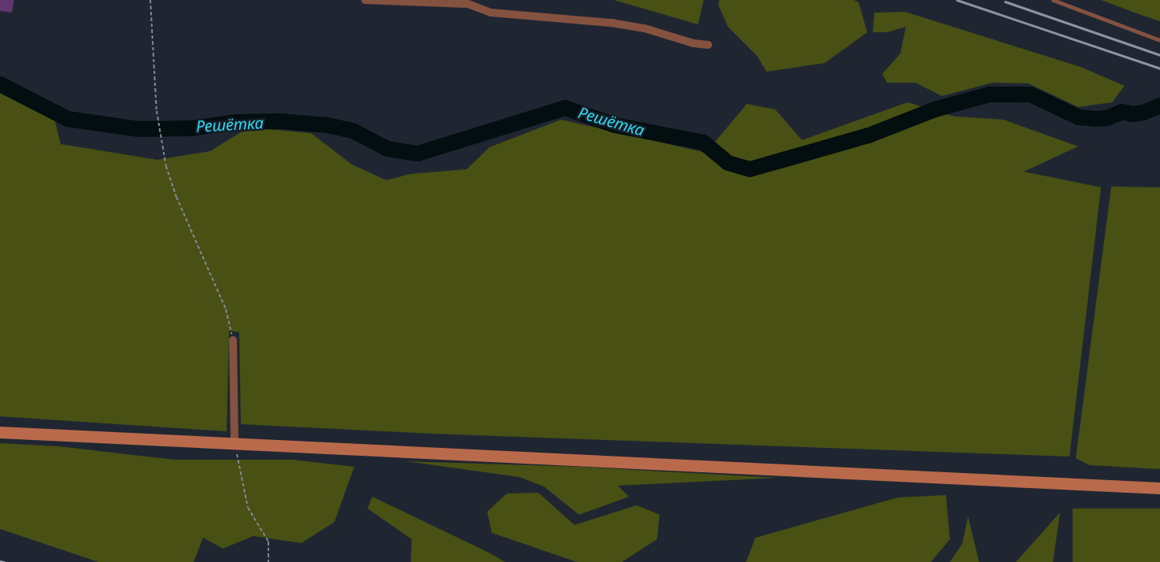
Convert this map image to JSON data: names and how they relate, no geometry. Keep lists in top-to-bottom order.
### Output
{
  "water": ["Решётка"]
}
